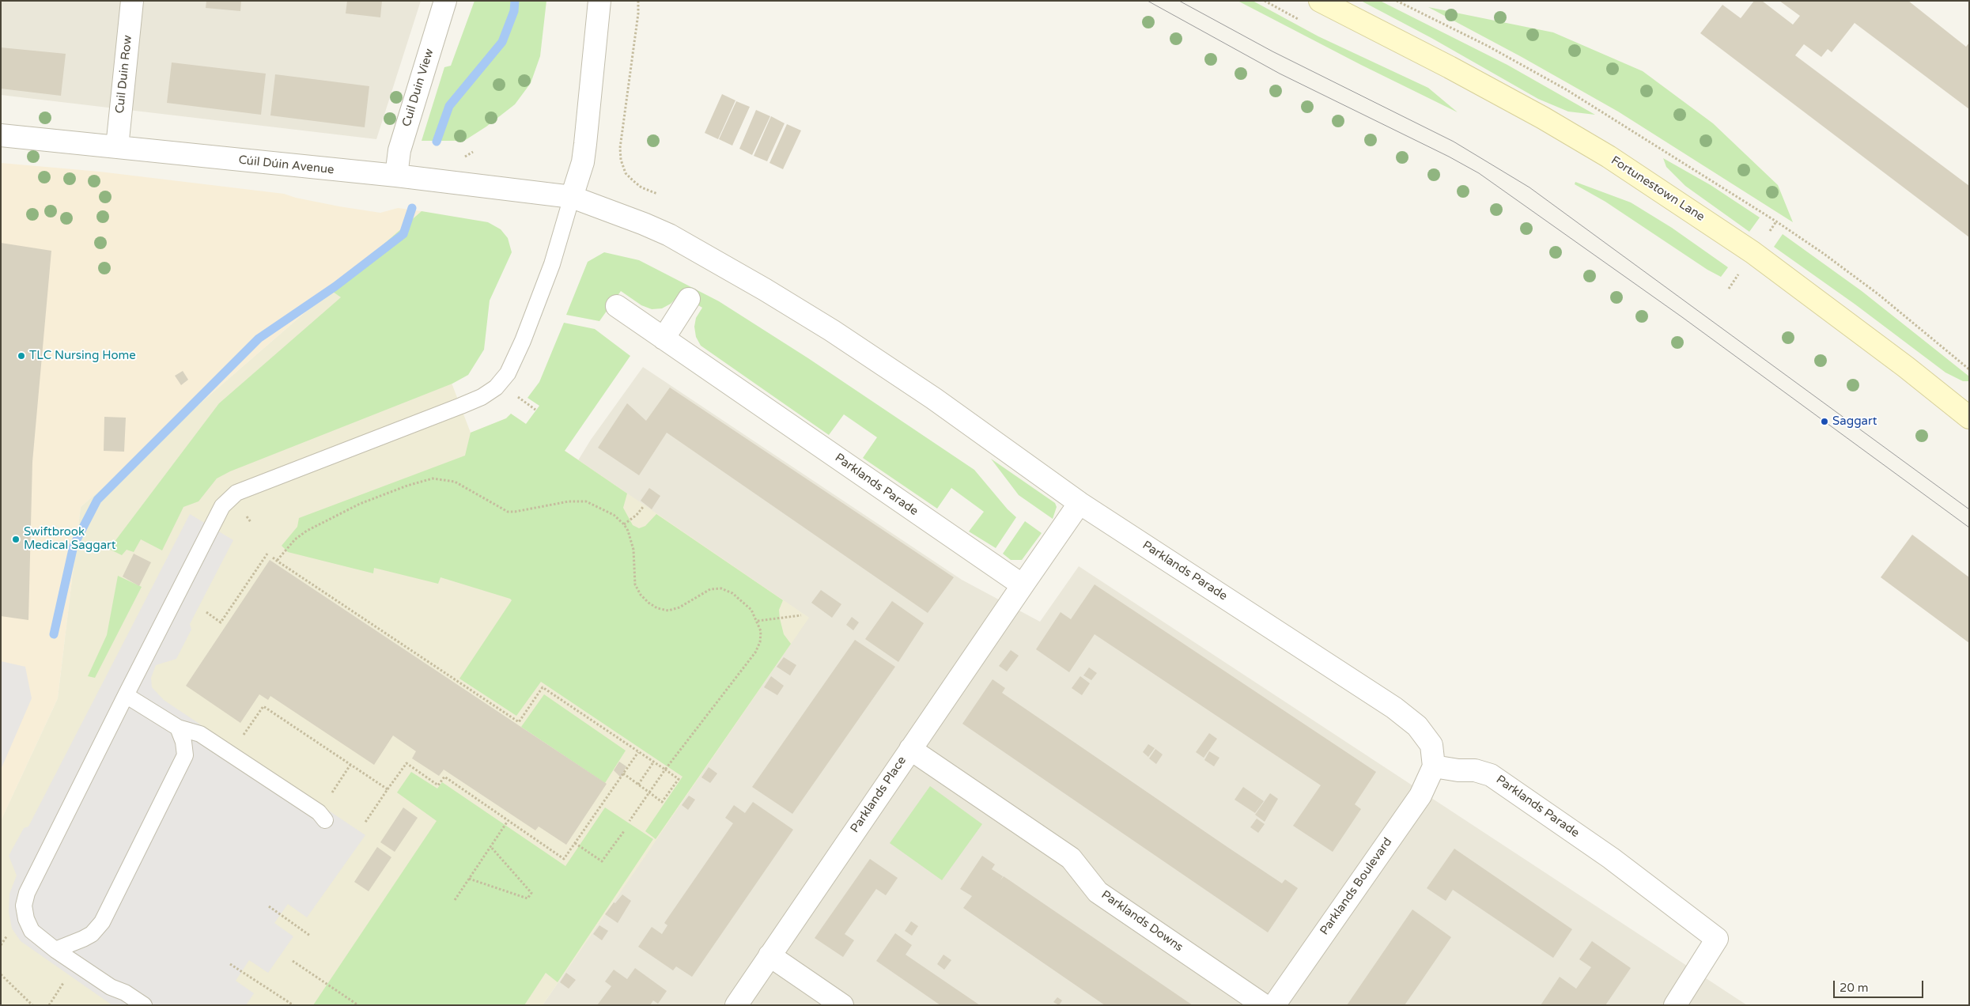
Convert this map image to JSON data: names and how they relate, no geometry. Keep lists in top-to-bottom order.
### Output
{
  "streets": {
    "street": [
      "Cuil Duin Row",
      "Cuil Duin View",
      "Cúil Dúin Avenue",
      "Fortunestown Lane",
      "Parklands Parade",
      "Parklands Place",
      "Parklands Boulevard",
      "Parklands Downs"
    ]
  },
  "crossings": [
    ["Cuil Duin Row", "Cúil Dúin Avenue"],
    ["Cuil Duin View", "Cúil Dúin Avenue"],
    ["Cúil Dúin Avenue", "Parklands Parade"],
    ["Parklands Parade", "Parklands Place"],
    ["Parklands Parade", "Parklands Boulevard"],
    ["Parklands Place", "Parklands Downs"]
  ],
  "places": ["TLC Nursing Home", "Saggart", "Swiftbrook Medical Saggart"],
  "scale_bar": "20 m"
}
